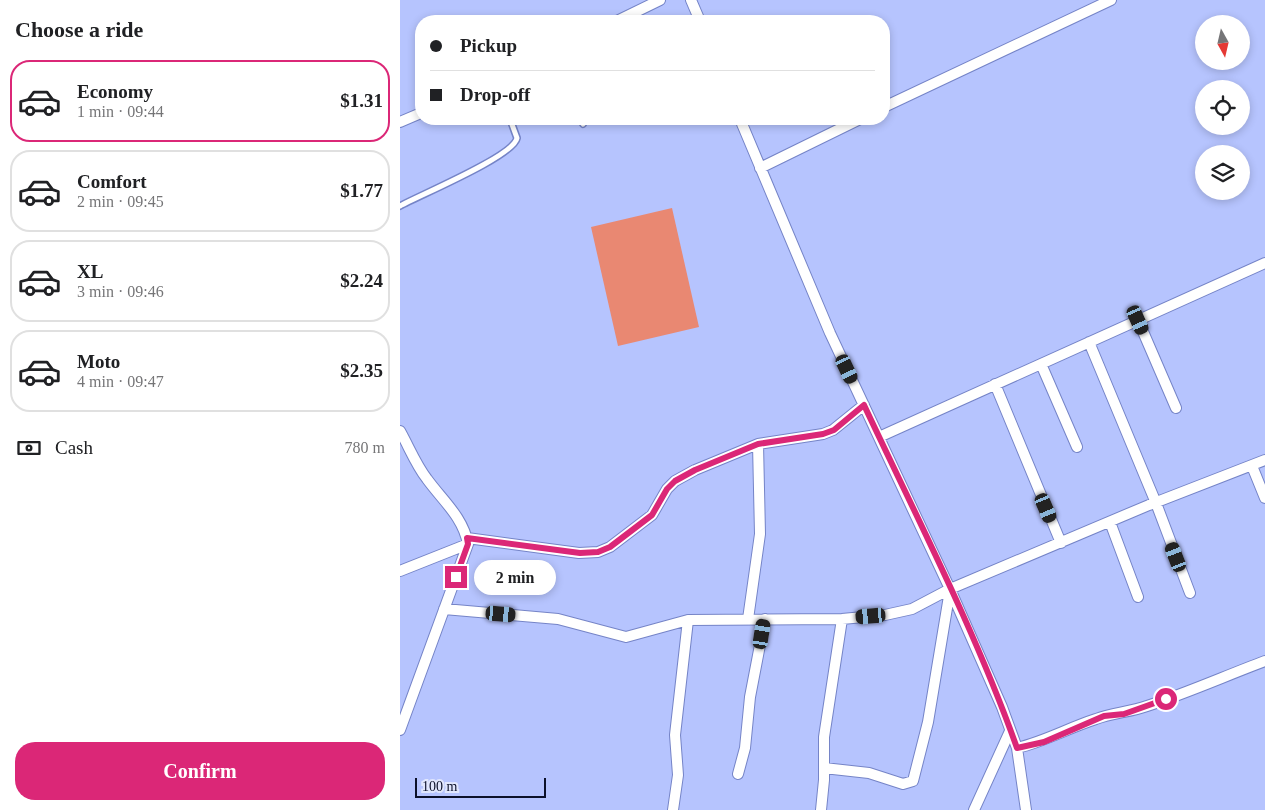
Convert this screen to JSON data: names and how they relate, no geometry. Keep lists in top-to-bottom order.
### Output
{
  "scale_bar": "100 m",
  "north": "bottom",
  "page": {
    "heading": "Choose a ride",
    "banner": ["Pickup", "Drop-off"],
    "list": [
      {
        "name": "Economy",
        "note": "1 min · 09:44",
        "value": "$1.31"
      },
      {
        "name": "Comfort",
        "note": "2 min · 09:45",
        "value": "$1.77"
      },
      {
        "name": "XL",
        "note": "3 min · 09:46",
        "value": "$2.24"
      },
      {
        "name": "Moto",
        "note": "4 min · 09:47",
        "value": "$2.35"
      }
    ],
    "pay": ["Cash", "780 m"],
    "bubble": "2 min",
    "buttons": "Confirm",
    "scale": "100 m"
  }
}
